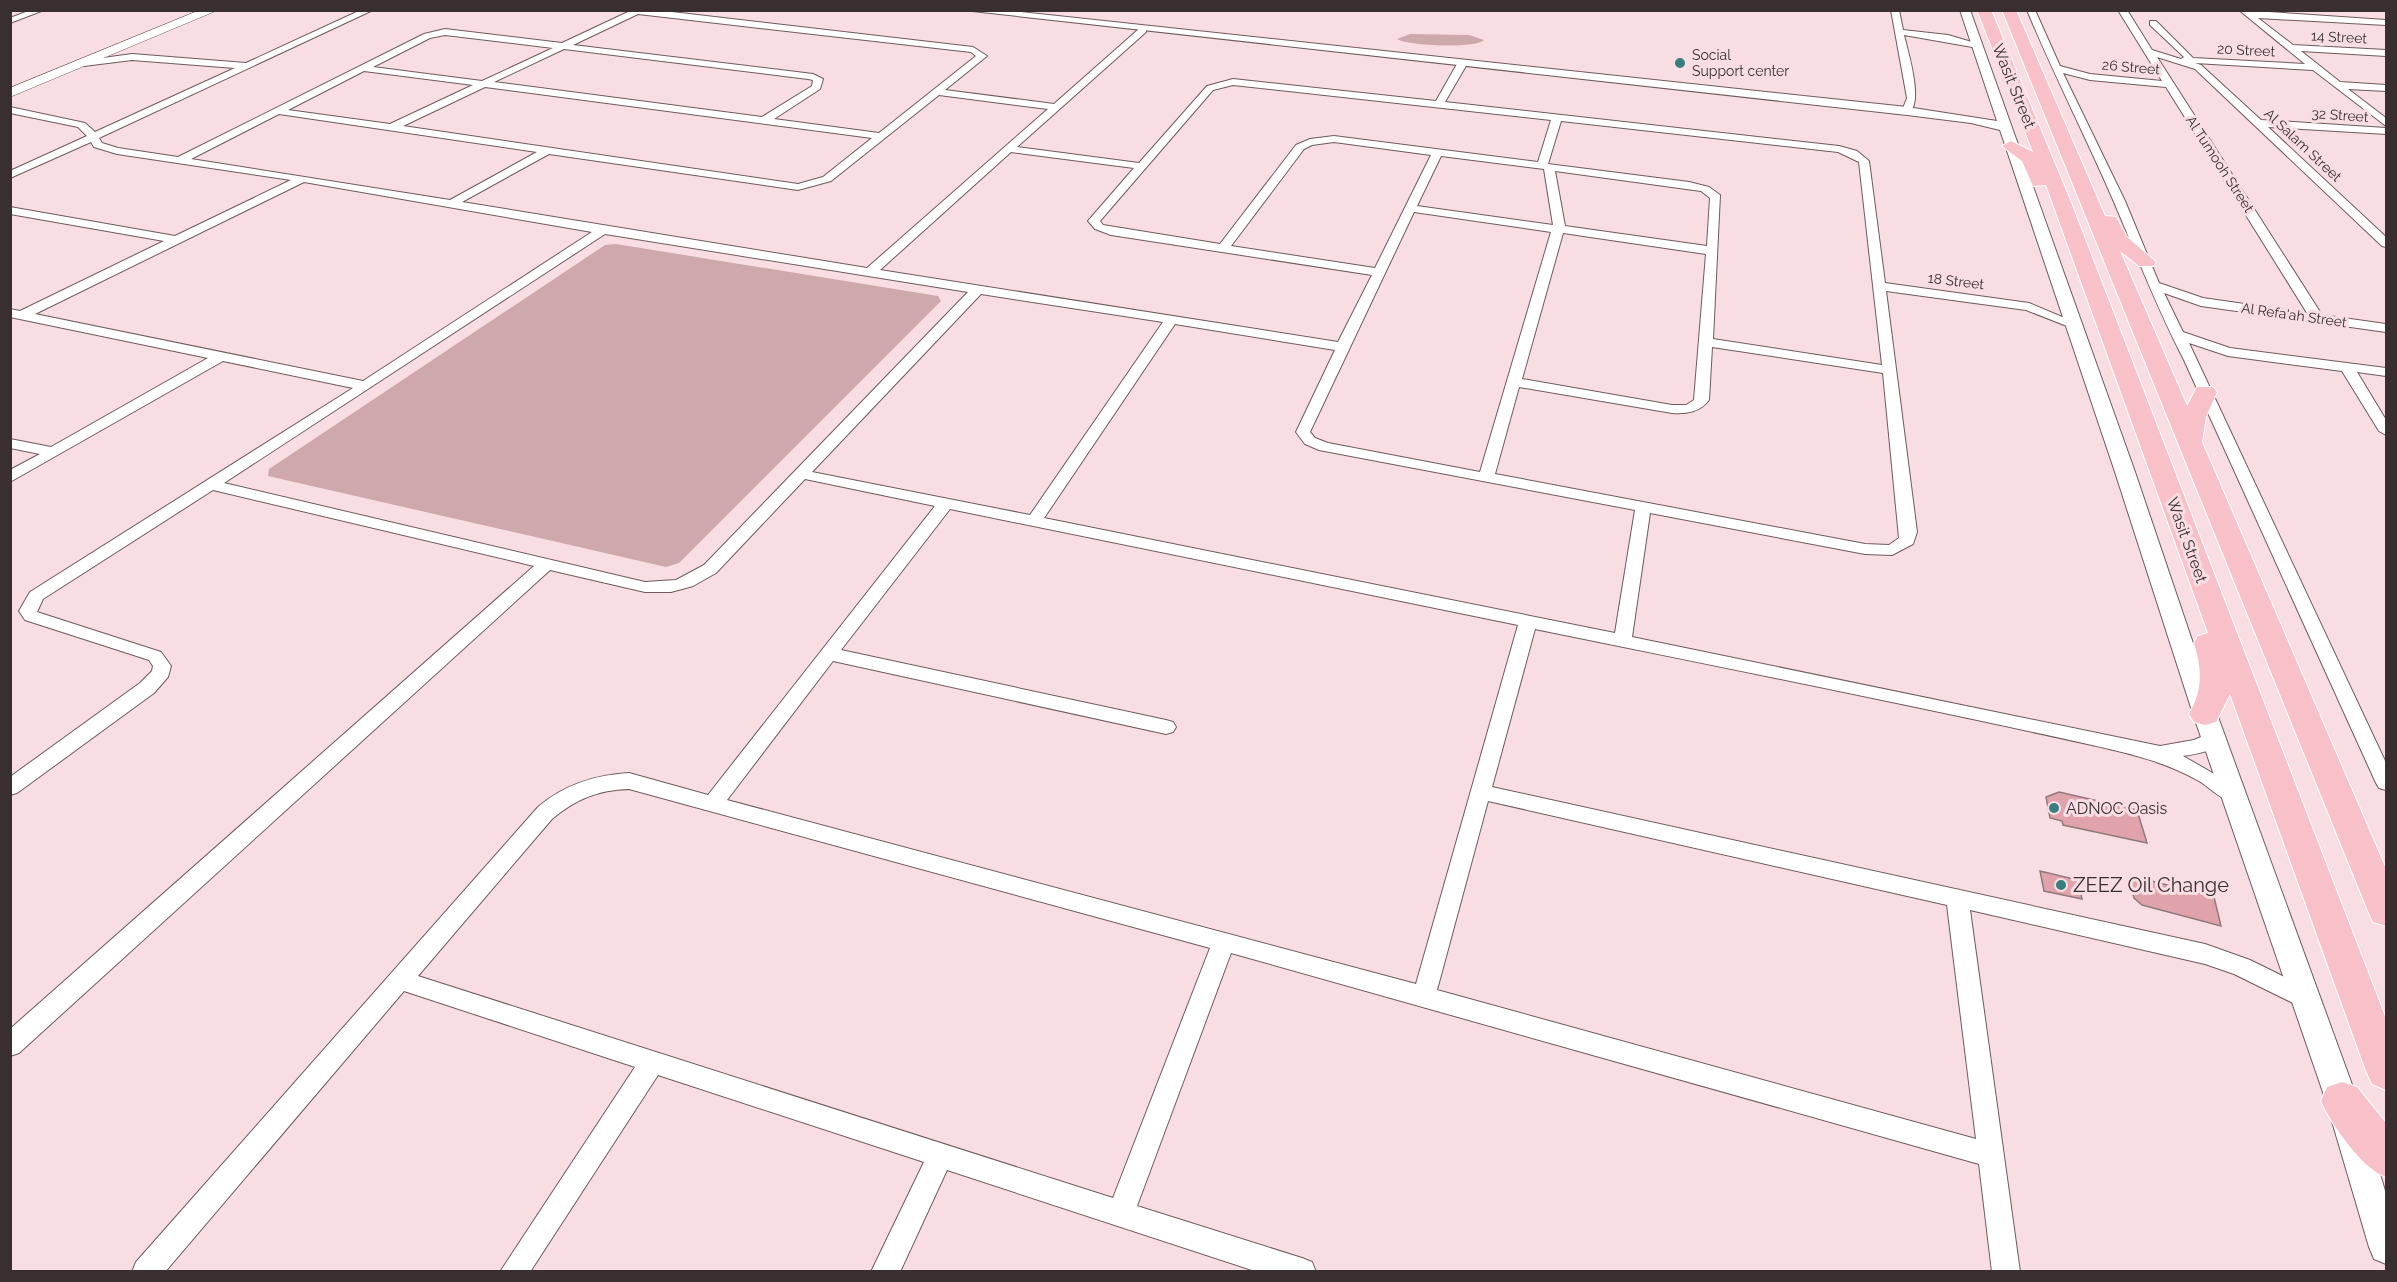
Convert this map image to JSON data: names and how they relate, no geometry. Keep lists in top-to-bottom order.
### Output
{
  "streets": {
    "highway": ["Wasit Street"],
    "street": [
      "14 Street",
      "20 Street",
      "26 Street",
      "32 Street",
      "Al Salam Street",
      "Al Tumooh Street",
      "18 Street",
      "Al Refa'ah Street"
    ]
  },
  "crossings": [
    ["26 Street", "Al Tumooh Street"],
    ["32 Street", "Al Salam Street"],
    ["Al Tumooh Street", "Al Refa'ah Street"]
  ],
  "places": ["Social Support center", "ADNOC Oasis", "ZEEZ Oil Change"]
}
